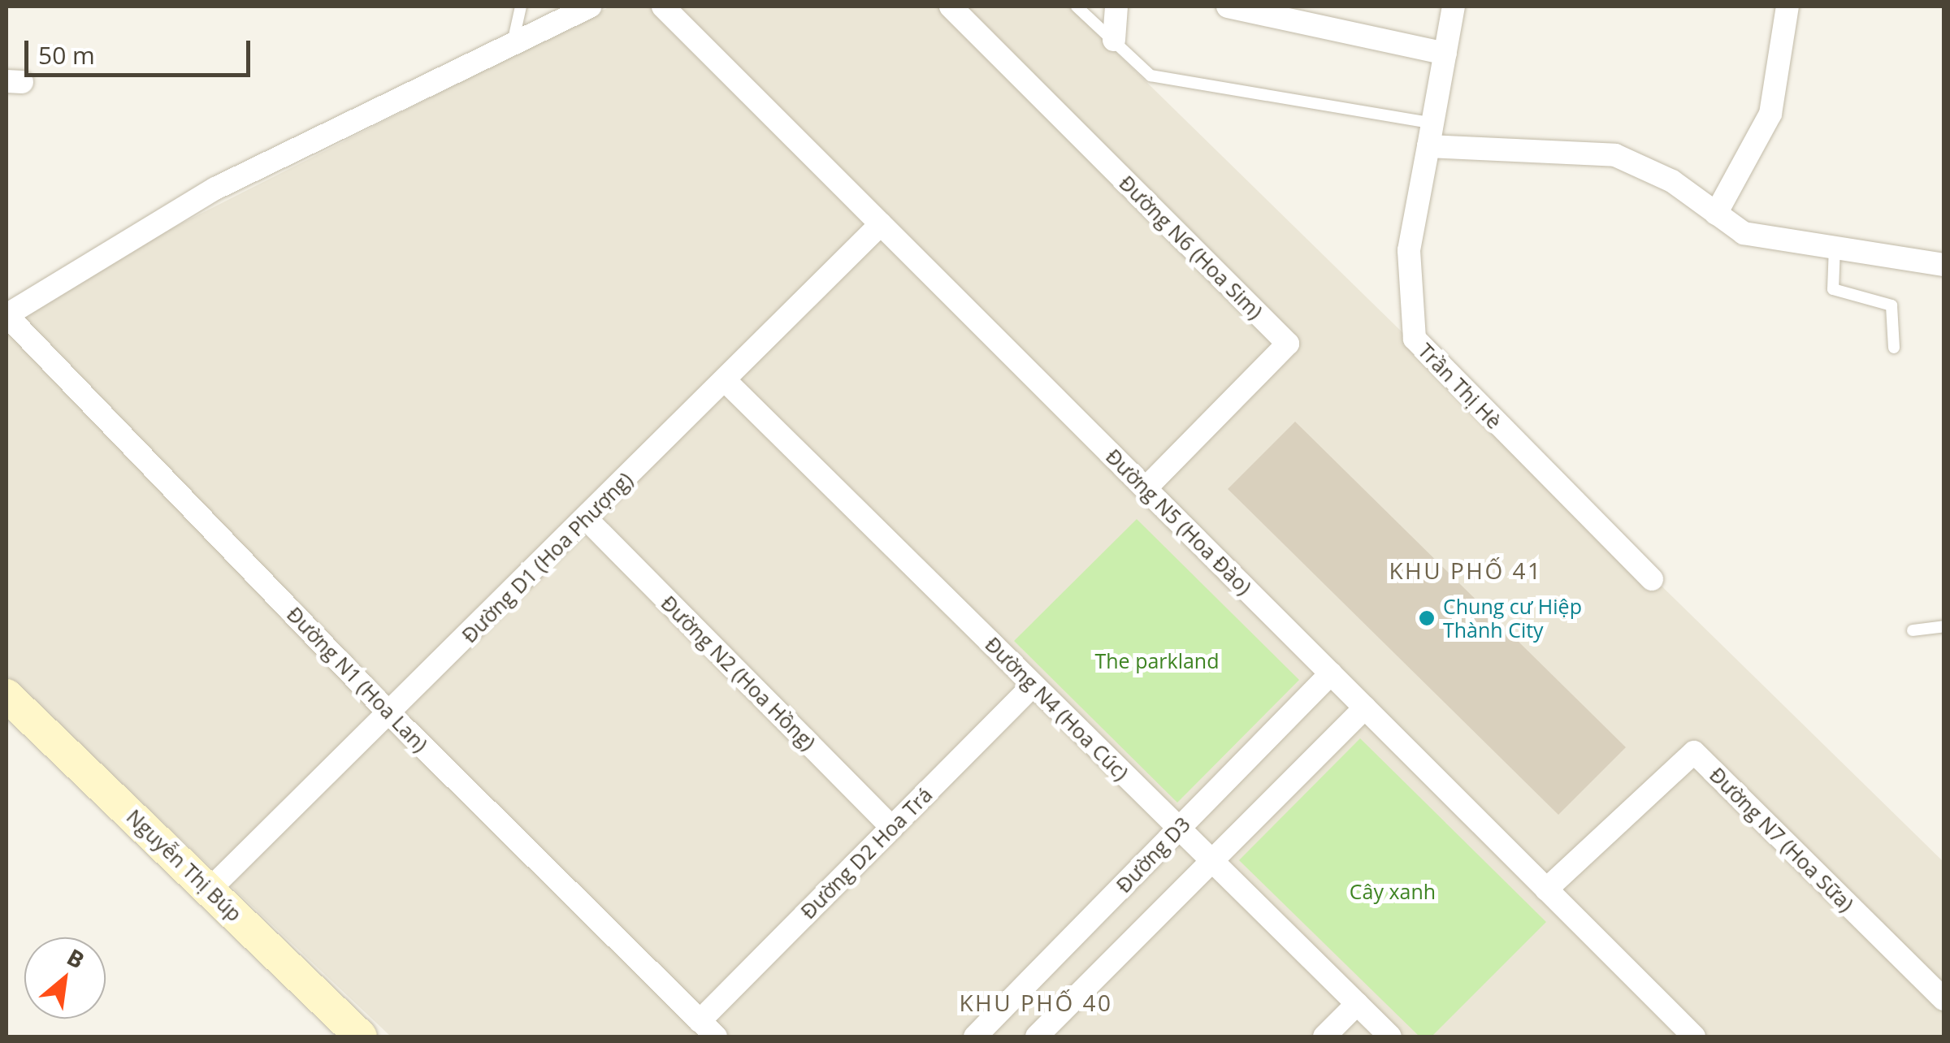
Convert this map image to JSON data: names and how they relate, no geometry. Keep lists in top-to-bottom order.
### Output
{
  "streets": {
    "street": [
      "Đường N6 (Hoa Sim)",
      "Trần Thị Hè",
      "Đường N5 (Hoa Đào)",
      "Đường D1 (Hoa Phượng)",
      "Đường N2 (Hoa Hồng)",
      "Đường N1 (Hoa Lan)",
      "Đường N4 (Hoa Cúc)",
      "Đường N7 (Hoa Sữa)",
      "Đường D2 Hoa Trá",
      "Đường D3",
      "Nguyễn Thị Búp"
    ]
  },
  "crossings": [
    ["Đường N6 (Hoa Sim)", "Đường N5 (Hoa Đào)"],
    ["Đường N5 (Hoa Đào)", "Đường D1 (Hoa Phượng)"],
    ["Đường N5 (Hoa Đào)", "Đường N7 (Hoa Sữa)"],
    ["Đường N5 (Hoa Đào)", "Đường D3"],
    ["Đường D1 (Hoa Phượng)", "Đường N2 (Hoa Hồng)"],
    ["Đường D1 (Hoa Phượng)", "Đường N1 (Hoa Lan)"],
    ["Đường D1 (Hoa Phượng)", "Đường N4 (Hoa Cúc)"],
    ["Đường D1 (Hoa Phượng)", "Nguyễn Thị Búp"],
    ["Đường N2 (Hoa Hồng)", "Đường D2 Hoa Trá"],
    ["Đường N1 (Hoa Lan)", "Đường D2 Hoa Trá"],
    ["Đường N4 (Hoa Cúc)", "Đường D2 Hoa Trá"],
    ["Đường N4 (Hoa Cúc)", "Đường D3"]
  ],
  "districts": ["KHU PHỐ 41", "KHU PHỐ 40"],
  "parks": ["The parkland", "Cây xanh"],
  "places": ["Chung cư Hiệp Thành City"],
  "scale_bar": "50 m",
  "north": "top right"
}
